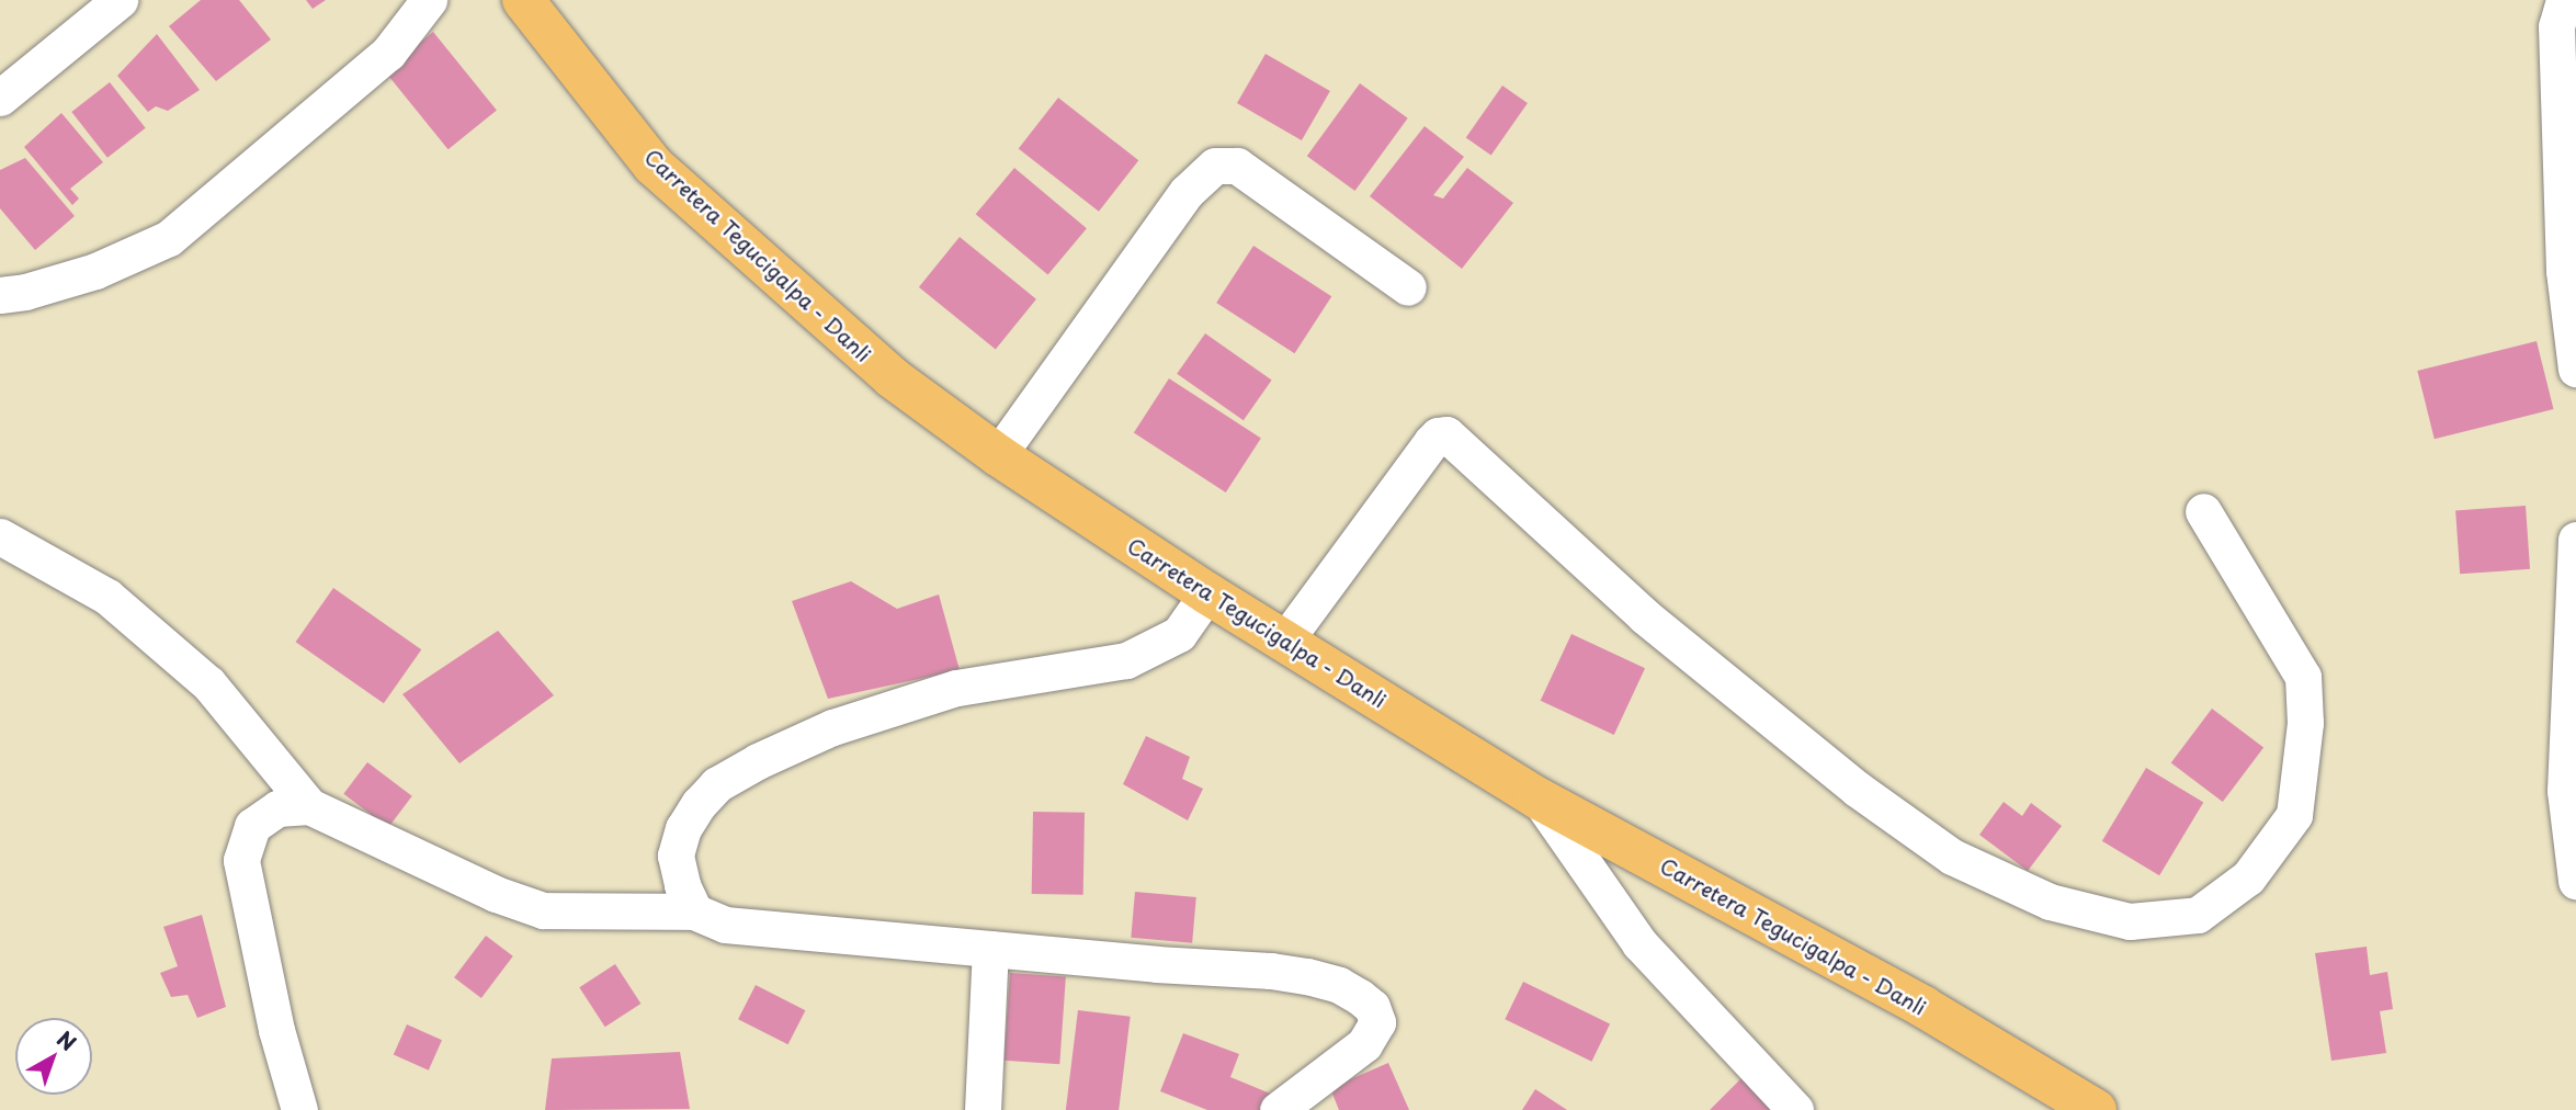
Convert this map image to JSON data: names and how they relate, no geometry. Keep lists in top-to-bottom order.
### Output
{
  "streets": {
    "highway": ["Carretera Tegucigalpa - Danli"]
  },
  "north": "top right"
}
